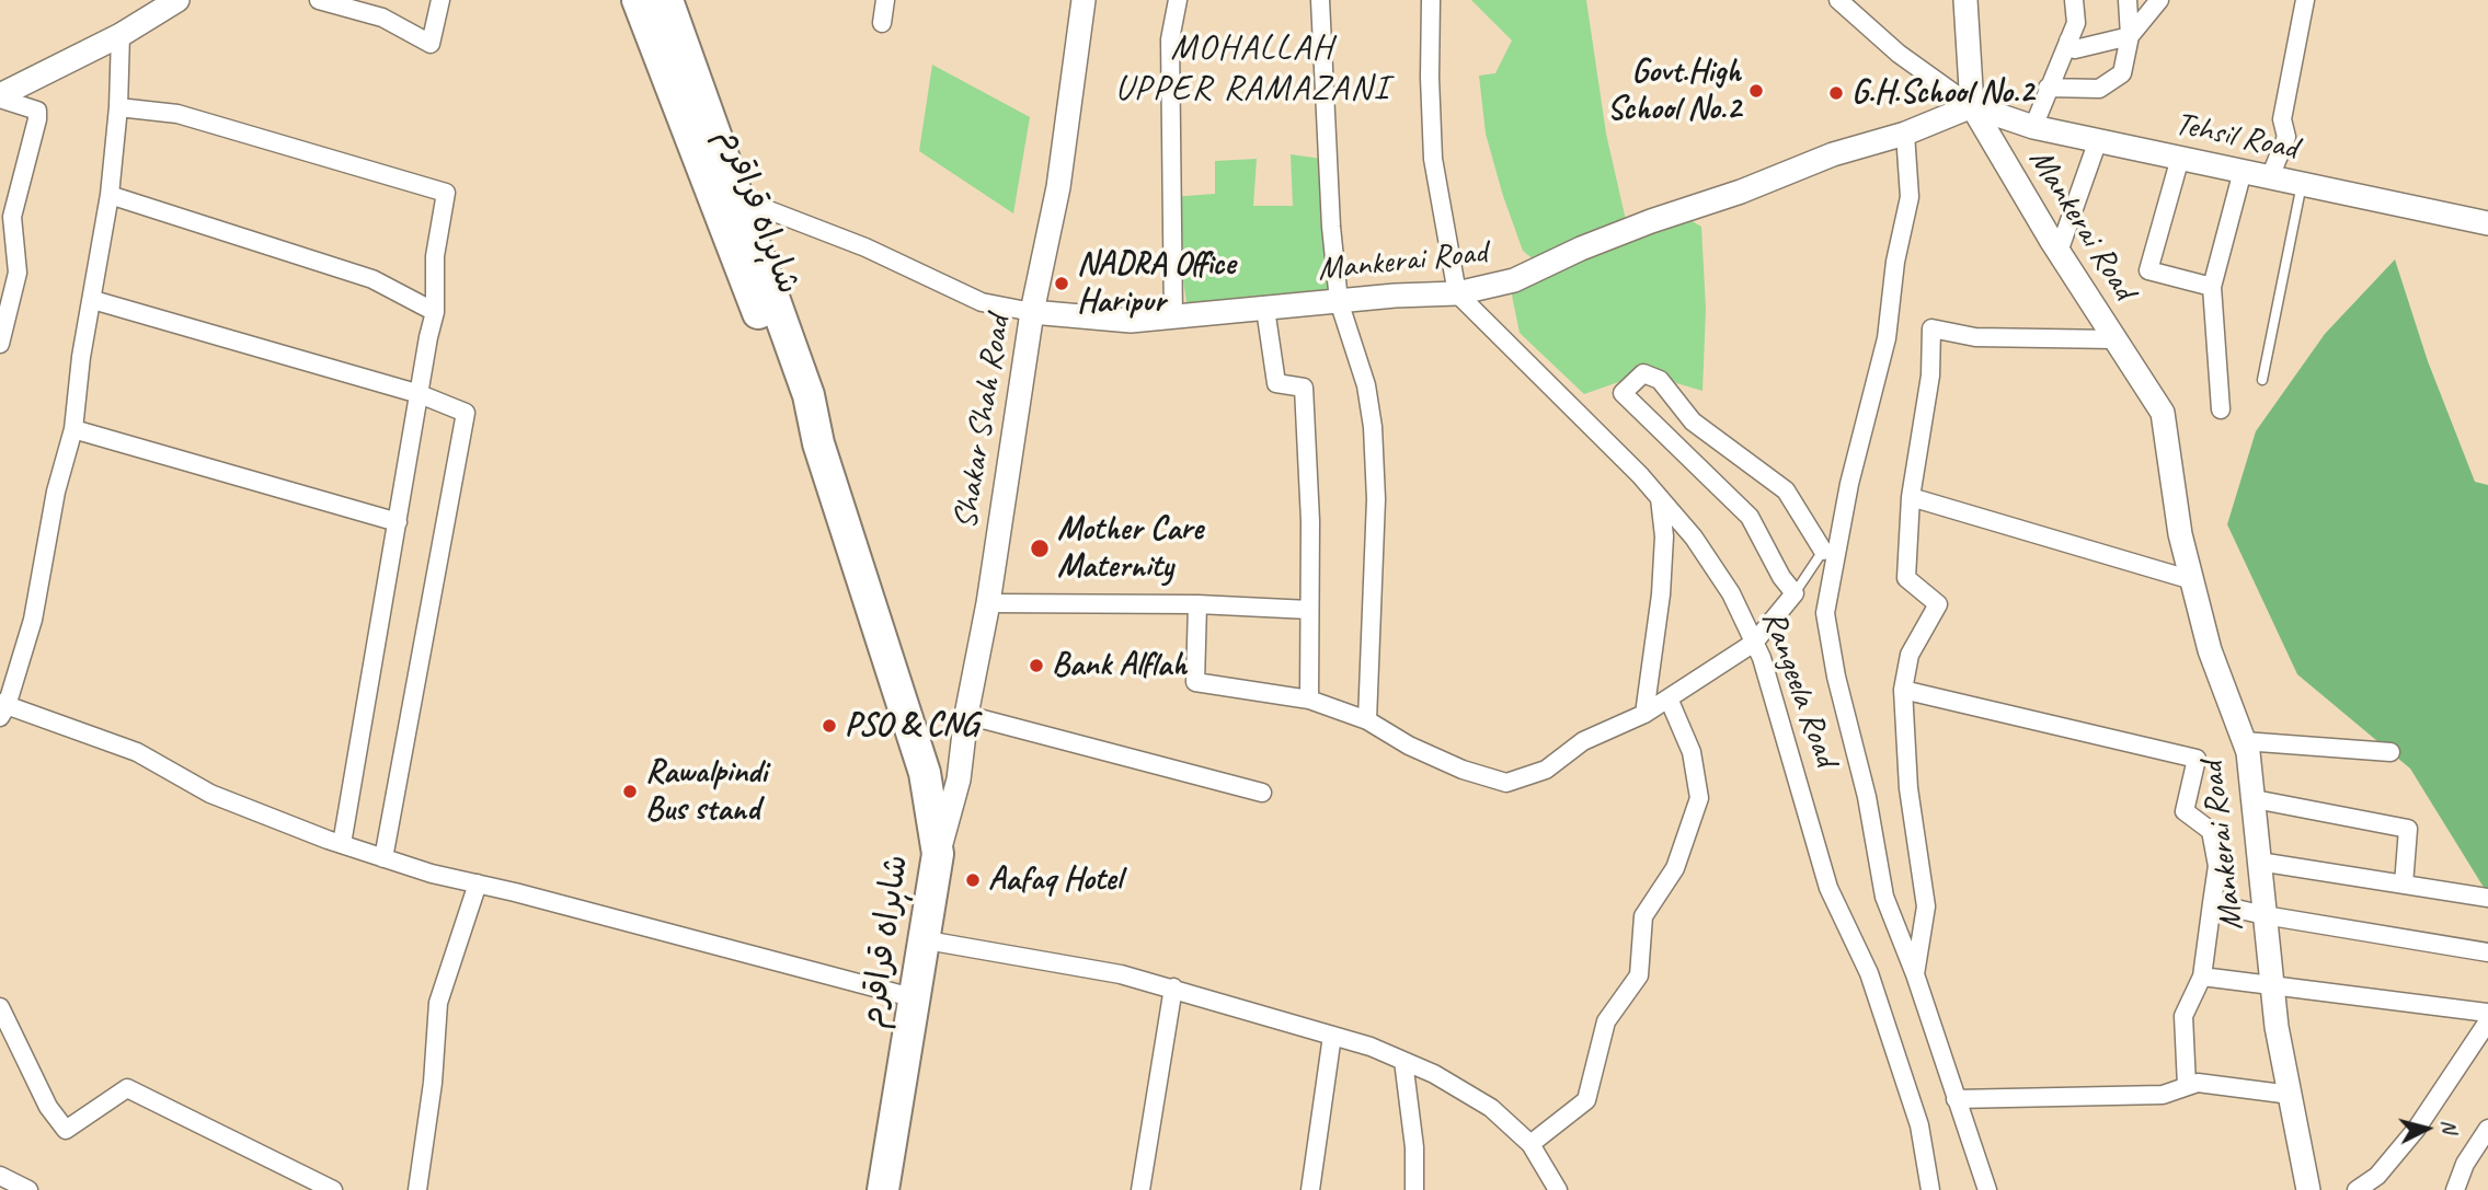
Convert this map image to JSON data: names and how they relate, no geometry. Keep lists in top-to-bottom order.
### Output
{
  "streets": {
    "highway": ["شاہراہ قراقرم"],
    "street": [
      "Tehsil Road",
      "Mankerai Road",
      "Shakar Shah Road",
      "Rangeela Road"
    ]
  },
  "crossings": [
    ["Tehsil Road", "Mankerai Road"],
    ["شاہراہ قراقرم", "Shakar Shah Road"],
    ["Mankerai Road", "Shakar Shah Road"],
    ["Mankerai Road", "Rangeela Road"]
  ],
  "districts": ["MOHALLAH UPPER RAMAZANI"],
  "places": [
    "Govt.High School No.2",
    "G.H.School No.2",
    "NADRA Office Haripur",
    "Mother Care Maternity",
    "Bank Alflah",
    "PSO & CNG",
    "Rawalpindi Bus stand",
    "Aafaq Hotel"
  ],
  "north": "right"
}
